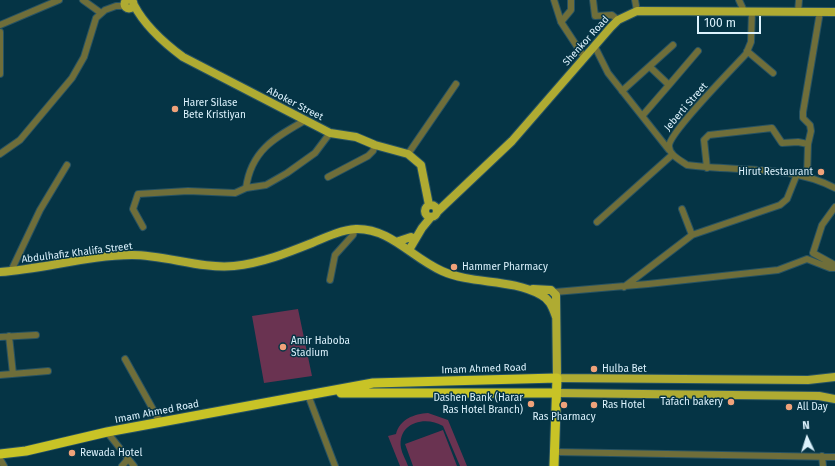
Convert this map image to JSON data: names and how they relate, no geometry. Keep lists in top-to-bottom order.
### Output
{
  "streets": {
    "highway": ["Imam Ahmed Road"],
    "main road": ["Shenkor Road", "Aboker Street", "Abdulhafiz Khalifa Street"],
    "street": ["Jeberti Street"]
  },
  "crossings": [
    ["Shenkor Road", "Jeberti Street"]
  ],
  "places": [
    "Harer Silase Bete Kristiyan",
    "Hirut Restaurant",
    "Hammer Pharmacy",
    "Amir Haboba Stadium",
    "Hulba Bet",
    "Tafach bakery",
    "Dashen Bank (Harar Ras Hotel Branch)",
    "Ras Pharmacy",
    "Ras Hotel",
    "All Day",
    "Rewada Hotel"
  ],
  "scale_bar": "100 m",
  "north": "top"
}
